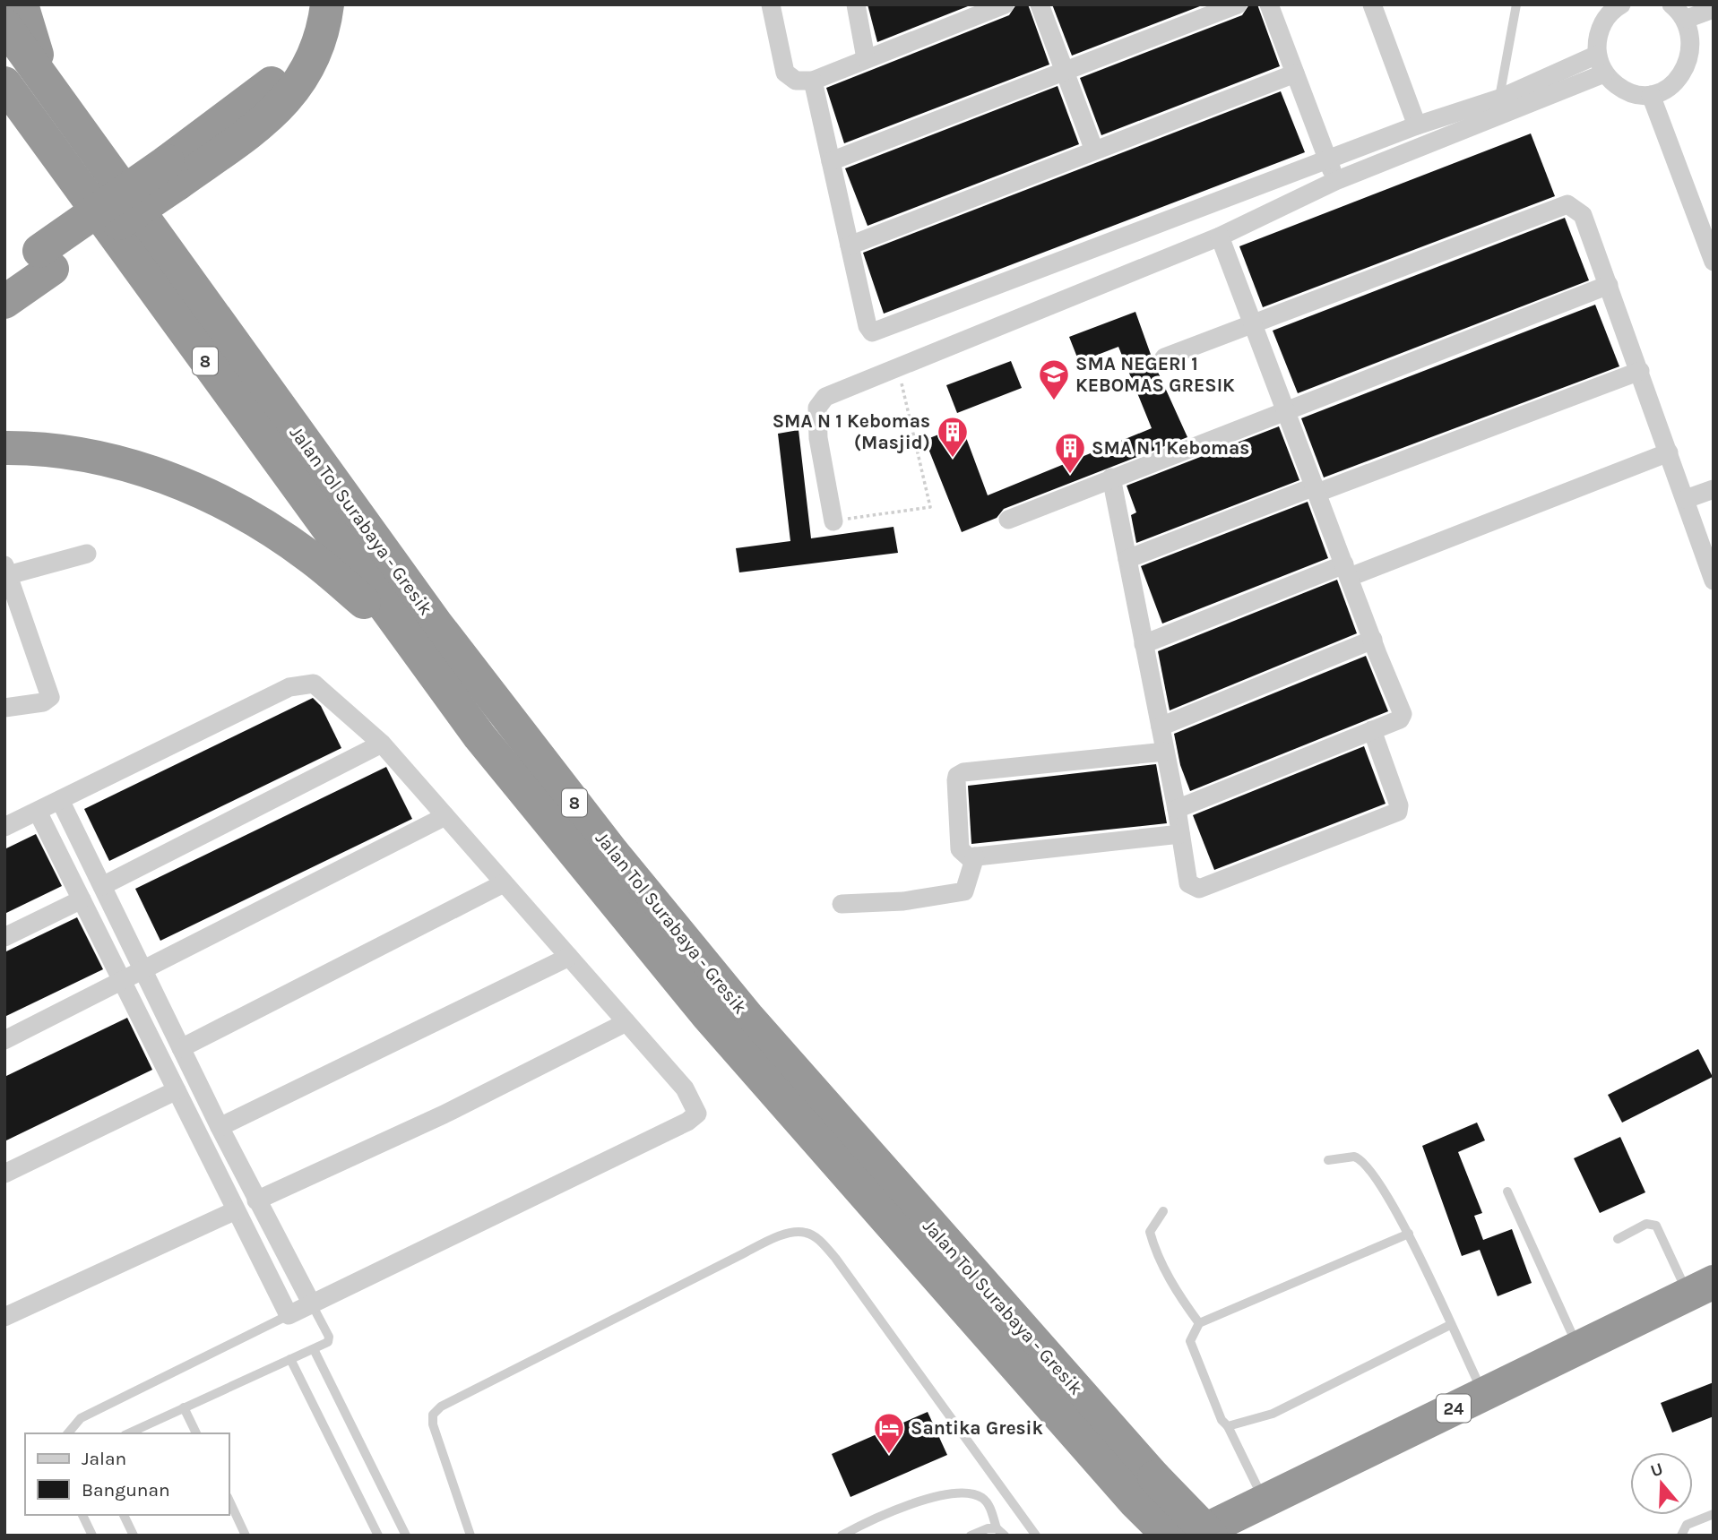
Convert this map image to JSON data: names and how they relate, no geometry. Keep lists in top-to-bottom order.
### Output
{
  "streets": {
    "highway": ["8", "Jalan Tol Surabaya - Gresik", "24"]
  },
  "places": {
    "school or university": ["SMA NEGERI 1 KEBOMAS GRESIK"],
    "building": ["SMA N 1 Kebomas (Masjid)", "SMA N 1 Kebomas"],
    "hotel": ["Santika Gresik"]
  },
  "legend": ["Jalan", "Bangunan"],
  "north": "top"
}
